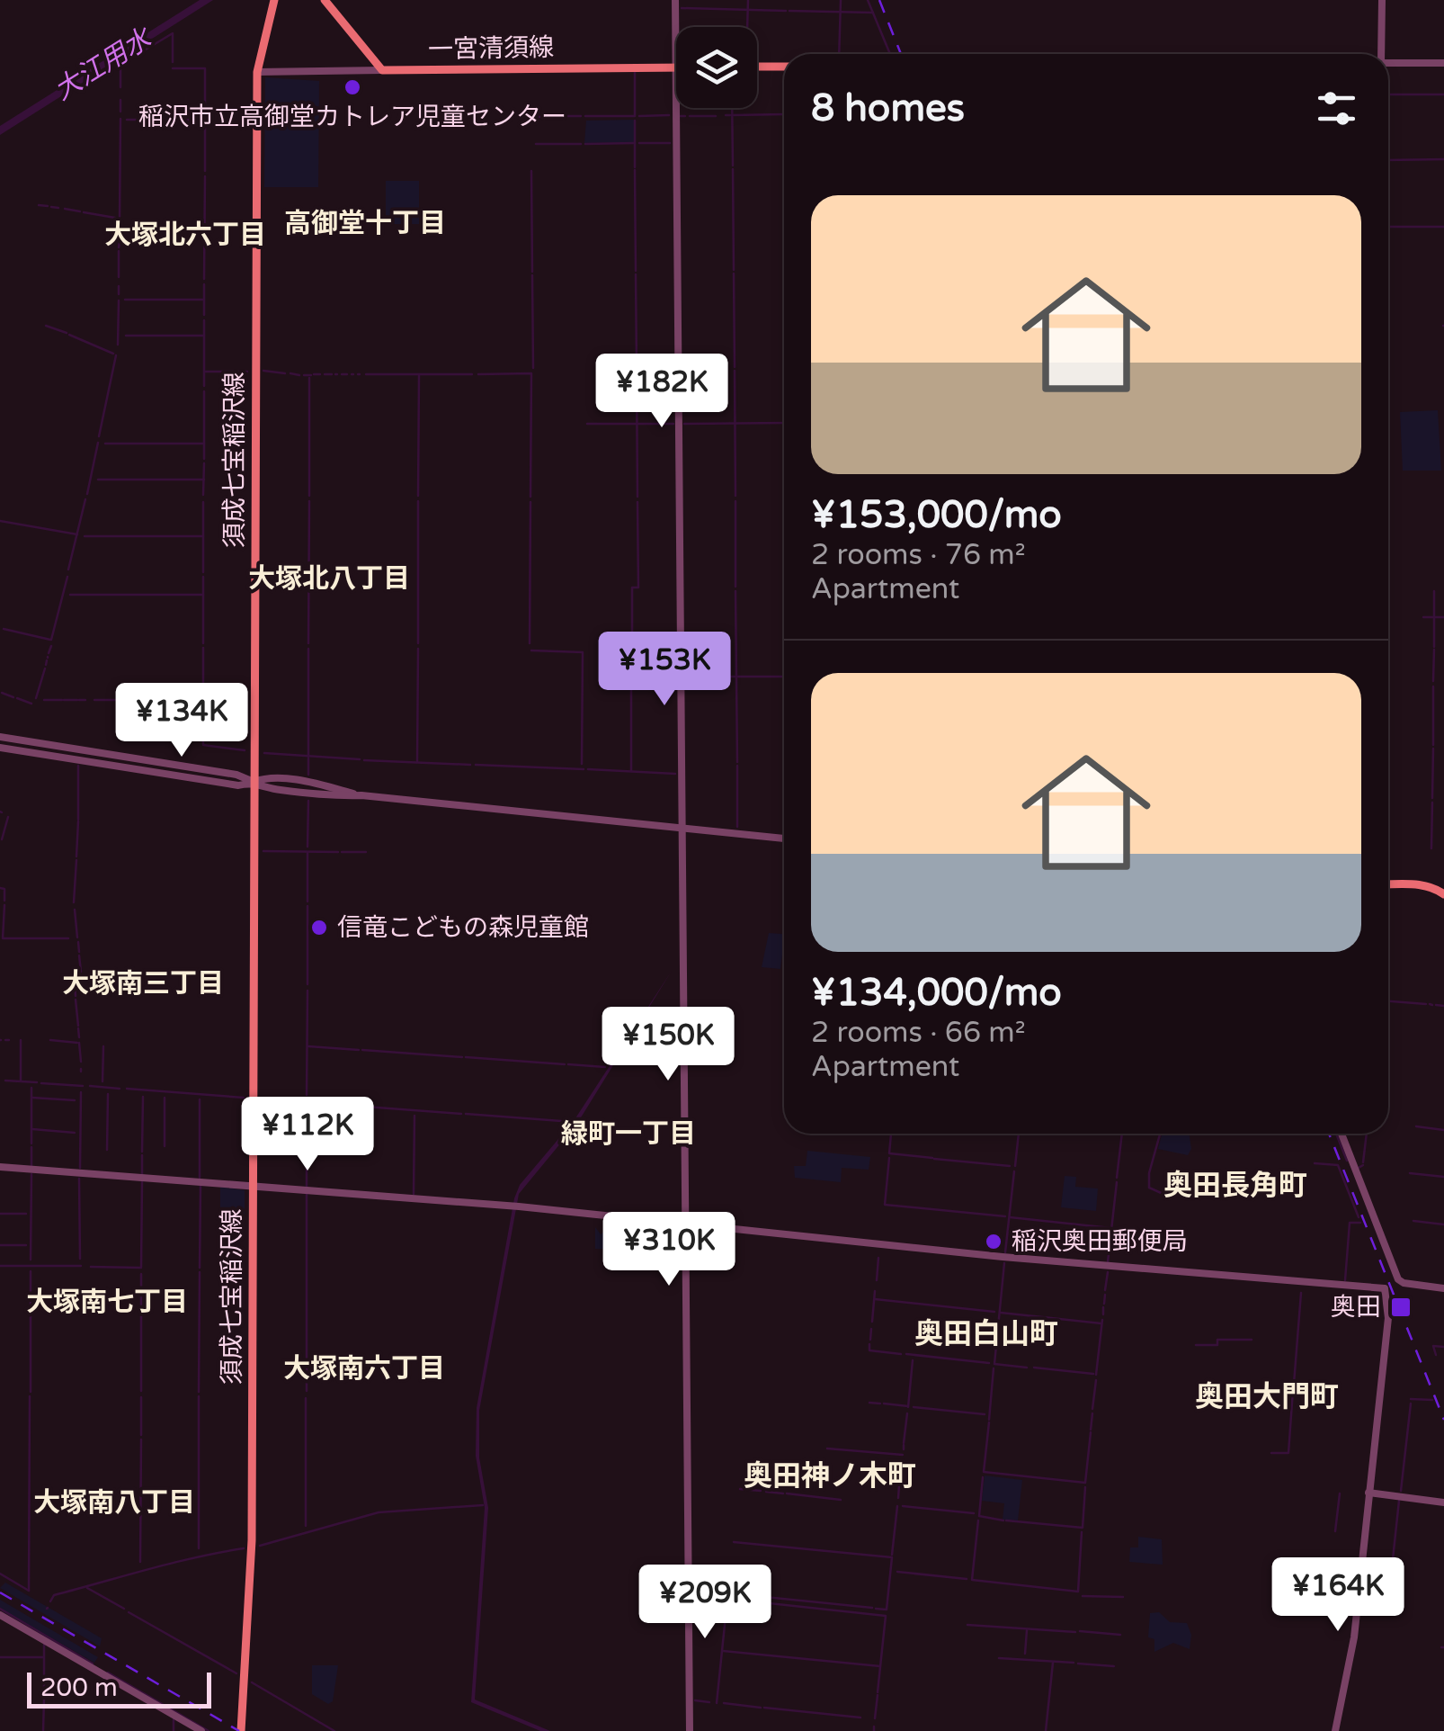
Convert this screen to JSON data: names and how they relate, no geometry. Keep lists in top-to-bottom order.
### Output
{
  "streets": {
    "main road": ["一宮清須線", "須成七宝稲沢線"]
  },
  "districts": [
    "高御堂十丁目",
    "大塚北六丁目",
    "大塚北八丁目",
    "大塚南三丁目",
    "緑町一丁目",
    "奥田長角町",
    "大塚南七丁目",
    "奥田白山町",
    "大塚南六丁目",
    "奥田大門町",
    "奥田神ノ木町",
    "大塚南八丁目"
  ],
  "water": ["大江用水"],
  "places": {
    "other": ["稲沢市立高御堂カトレア児童センター", "信竜こどもの森児童館", "稲沢奥田郵便局"],
    "transit": ["奥田"]
  },
  "scale_bar": "200 m",
  "page": {
    "heading": "8 homes",
    "list": [
      {
        "name": "¥153,000/mo",
        "note": "2 rooms · 76 m² · Apartment"
      },
      {
        "name": "¥134,000/mo",
        "note": "2 rooms · 66 m² · Apartment"
      }
    ],
    "price": [
      "¥182K",
      "¥153K",
      "¥134K",
      "¥150K",
      "¥112K",
      "¥310K",
      "¥164K",
      "¥209K"
    ],
    "scale": "200 m"
  }
}
